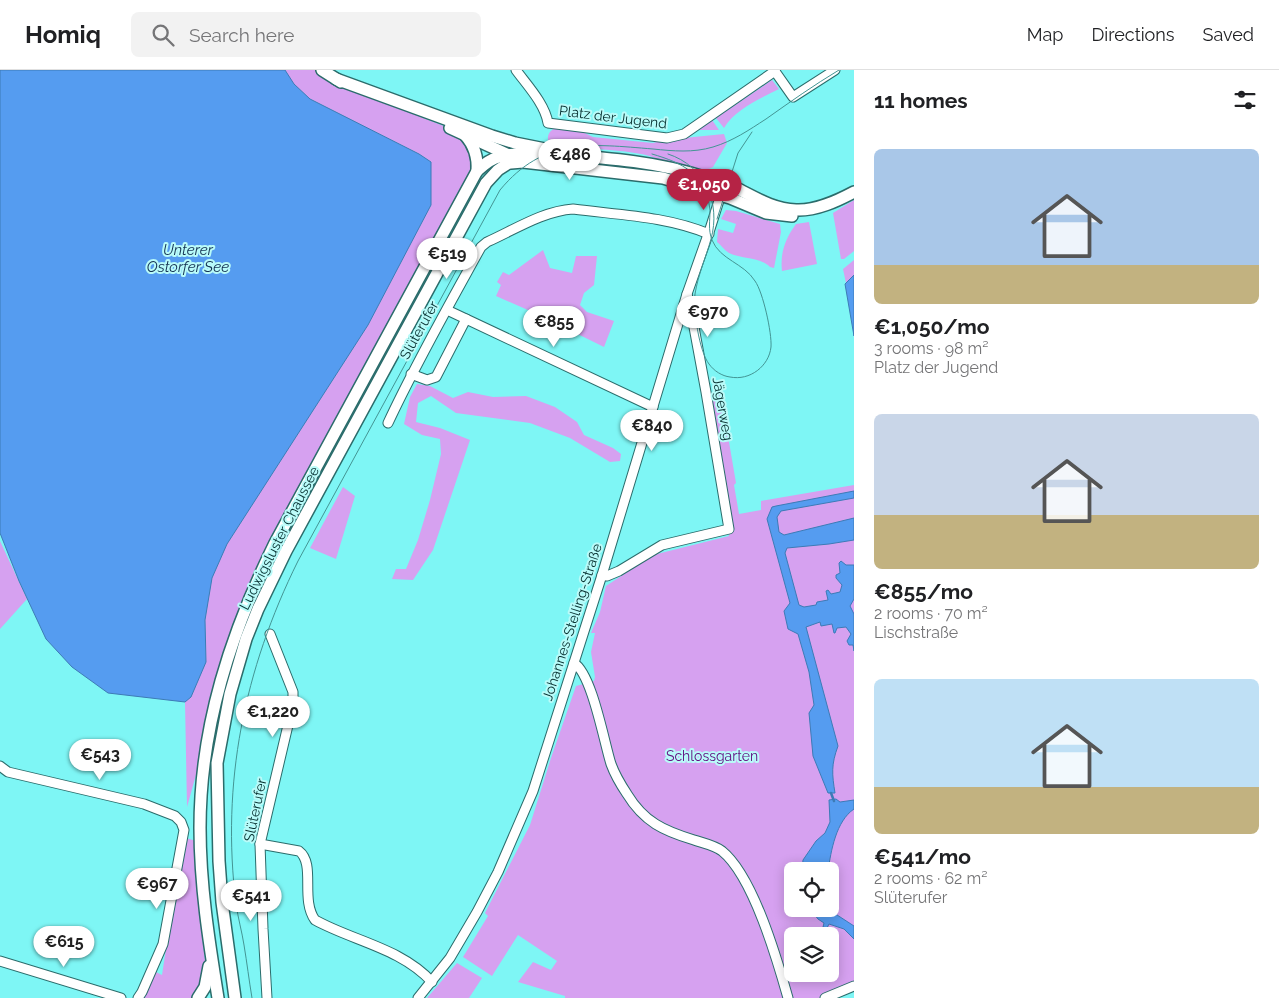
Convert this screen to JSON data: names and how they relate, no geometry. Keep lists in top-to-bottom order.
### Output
{
  "streets": {
    "street": [
      "Platz der Jugend",
      "Slüterufer",
      "Jägerweg",
      "Ludwigsluster Chaussee",
      "Johannes-Stelling-Straße"
    ]
  },
  "crossings": [
    ["Slüterufer", "Johannes-Stelling-Straße"],
    ["Jägerweg", "Johannes-Stelling-Straße"]
  ],
  "water": ["Unterer Ostorfer See"],
  "parks": ["Schlossgarten"],
  "page": {
    "header": "Homiq",
    "search": "Search here",
    "nav": ["Map", "Directions", "Saved"],
    "heading": "11 homes",
    "list": [
      {
        "name": "€1,050/mo",
        "note": "3 rooms · 98 m² · Platz der Jugend"
      },
      {
        "name": "€855/mo",
        "note": "2 rooms · 70 m² · Lischstraße"
      },
      {
        "name": "€541/mo",
        "note": "2 rooms · 62 m² · Slüterufer"
      }
    ],
    "price": [
      "€486",
      "€1,050",
      "€519",
      "€970",
      "€855",
      "€840",
      "€1,220",
      "€543",
      "€967",
      "€541",
      "€615"
    ]
  }
}
